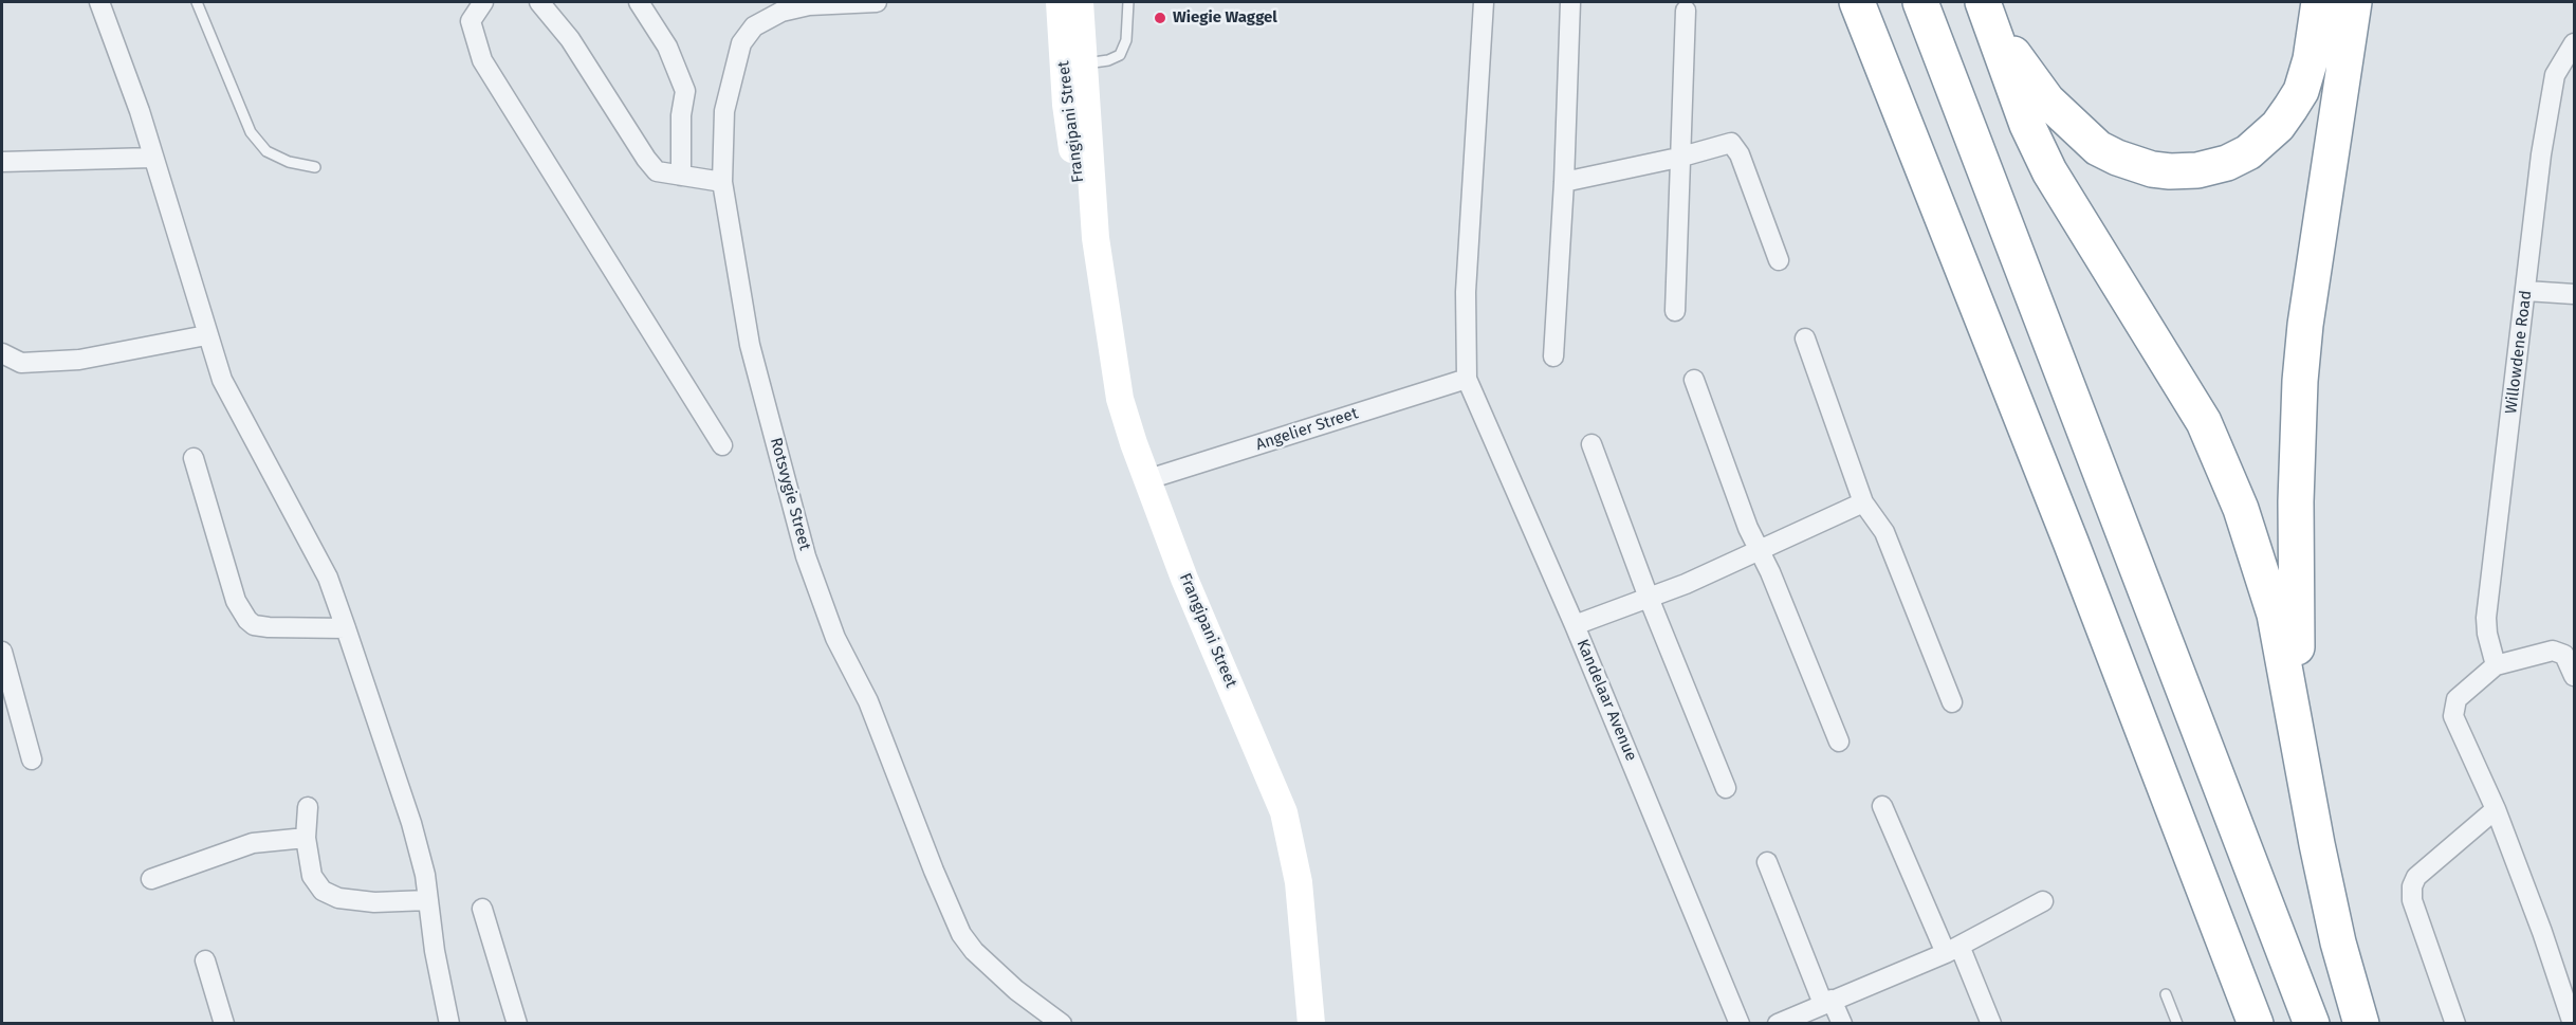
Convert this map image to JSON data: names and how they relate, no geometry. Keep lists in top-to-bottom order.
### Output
{
  "streets": {
    "street": [
      "Frangipani Street",
      "Willowdene Road",
      "Angelier Street",
      "Rotsvygie Street",
      "Kandelaar Avenue"
    ]
  },
  "crossings": [
    ["Frangipani Street", "Angelier Street"],
    ["Angelier Street", "Kandelaar Avenue"]
  ],
  "places": ["Wiegie Waggel"]
}
